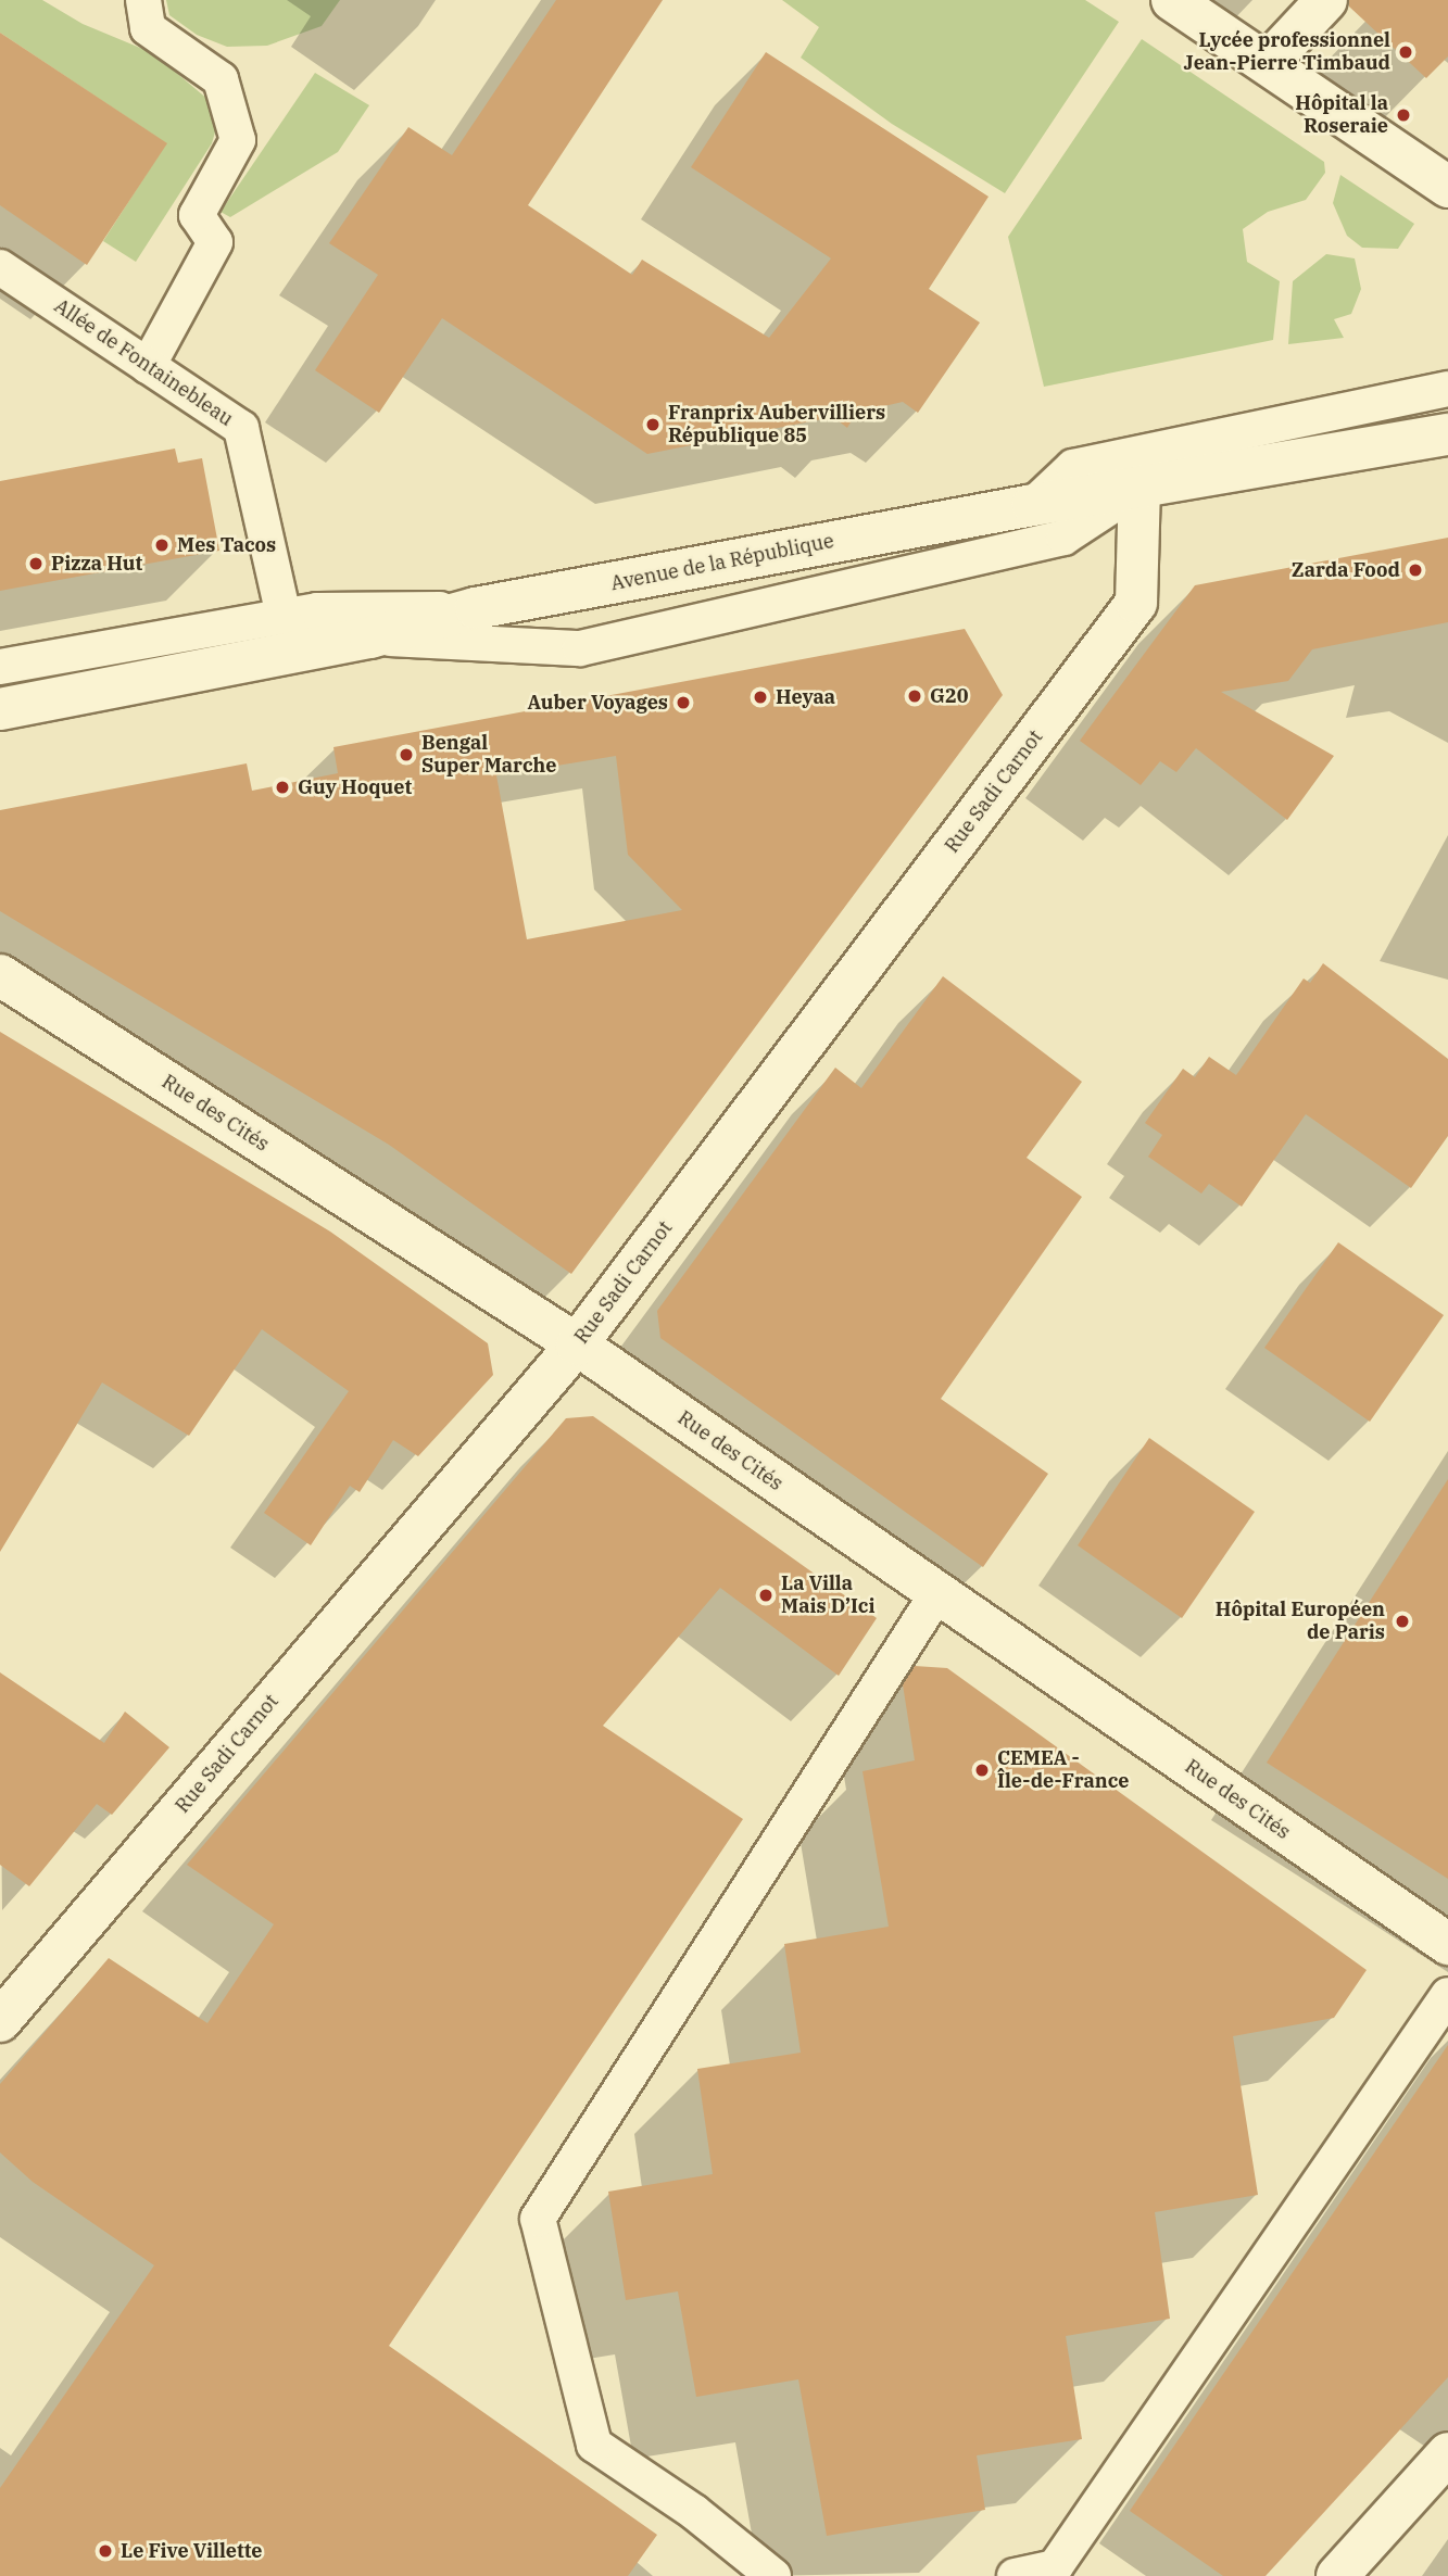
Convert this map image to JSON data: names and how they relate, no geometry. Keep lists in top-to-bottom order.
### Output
{
  "streets": {
    "street": ["Avenue de la République", "Rue Sadi Carnot", "Rue des Cités"],
    "lane": ["Allée de Fontainebleau"]
  },
  "crossings": [
    ["Avenue de la République", "Rue Sadi Carnot"],
    ["Rue Sadi Carnot", "Rue des Cités"]
  ],
  "places": [
    "Lycée professionnel Jean-Pierre Timbaud",
    "Hôpital la Roseraie",
    "Franprix Aubervilliers République 85",
    "Mes Tacos",
    "Pizza Hut",
    "Zarda Food",
    "G20",
    "Heyaa",
    "Auber Voyages",
    "Bengal Super Marche",
    "Guy Hoquet",
    "La Villa Mais D’Ici",
    "Hôpital Européen de Paris",
    "CEMEA - Île-de-France",
    "Le Five Villette"
  ]
}
